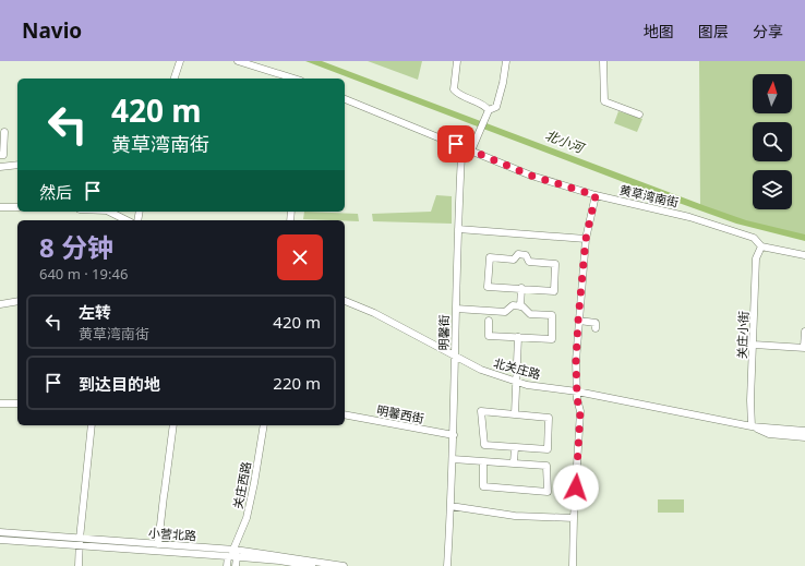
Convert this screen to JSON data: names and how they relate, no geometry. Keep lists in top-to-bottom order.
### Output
{
  "streets": {
    "street": [
      "黄草湾南街",
      "明馨街",
      "关庄小街",
      "北关庄路",
      "明馨西街",
      "关庄西路",
      "小营北路"
    ]
  },
  "crossings": [
    ["黄草湾南街", "关庄小街"],
    ["明馨街", "北关庄路"],
    ["明馨街", "明馨西街"],
    ["关庄小街", "北关庄路"],
    ["关庄西路", "小营北路"]
  ],
  "water": ["北小河"],
  "north": "top",
  "page": {
    "header": "Navio",
    "nav": ["地图", "图层", "分享"],
    "turn": ["420 m", "黄草湾南街"],
    "then": "然后",
    "heading": ["8 分钟", "640 m · 19:46"],
    "list": [
      {
        "name": "左转",
        "note": "黄草湾南街",
        "value": "420 m"
      },
      {
        "name": "到达目的地",
        "value": "220 m"
      }
    ]
  }
}
